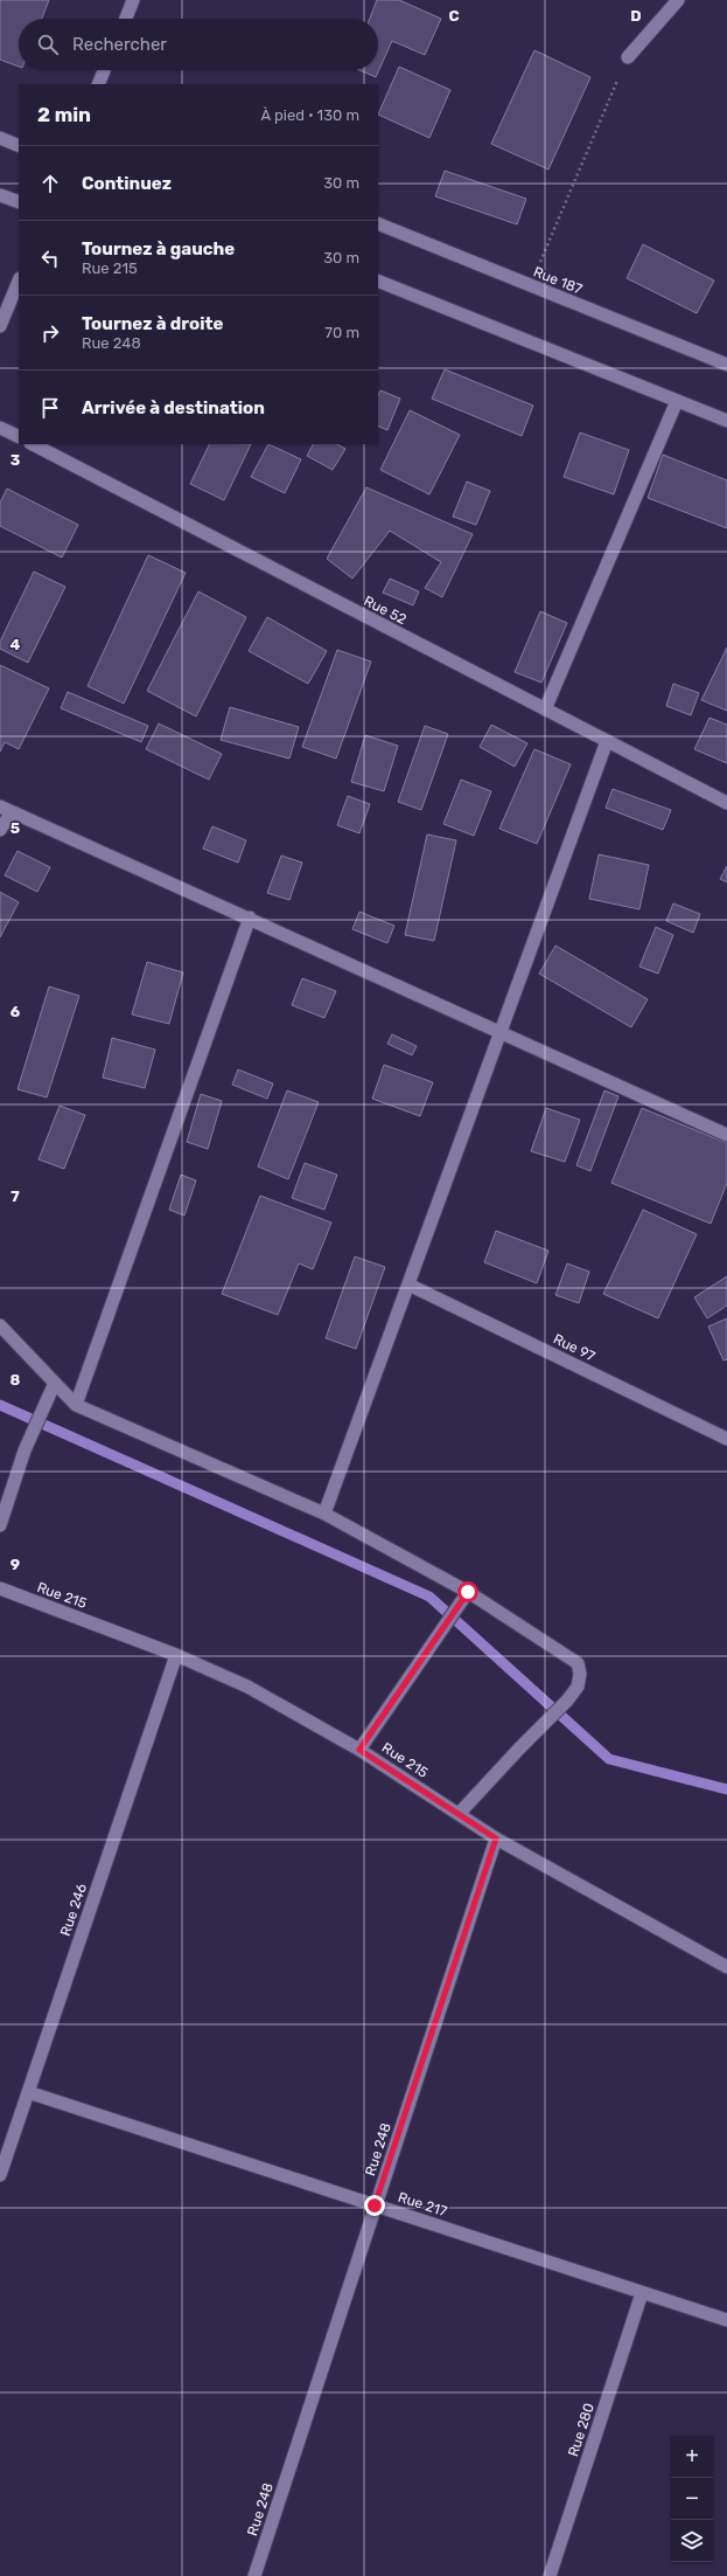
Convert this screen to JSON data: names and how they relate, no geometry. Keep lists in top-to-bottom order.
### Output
{
  "streets": {
    "street": [
      "Rue 187",
      "Rue 52",
      "Rue 97",
      "Rue 215",
      "Rue 246",
      "Rue 248",
      "Rue 217",
      "Rue 280"
    ]
  },
  "crossings": [
    ["Rue 215", "Rue 246"],
    ["Rue 215", "Rue 248"],
    ["Rue 246", "Rue 217"],
    ["Rue 248", "Rue 217"],
    ["Rue 217", "Rue 280"]
  ],
  "page": {
    "search": "Rechercher",
    "heading": ["2 min", "À pied · 130 m"],
    "list": [
      ["Continuez", "30 m"],
      ["Tournez à gauche", "Rue 215", "30 m"],
      ["Tournez à droite", "Rue 248", "70 m"],
      "Arrivée à destination"
    ],
    "map_buttons": ["+", "−"]
  },
  "grid": {
    "columns": ["C", "D"],
    "rows": [
      "3",
      "4",
      "5",
      "6",
      "7",
      "8",
      "9"
    ]
  }
}
